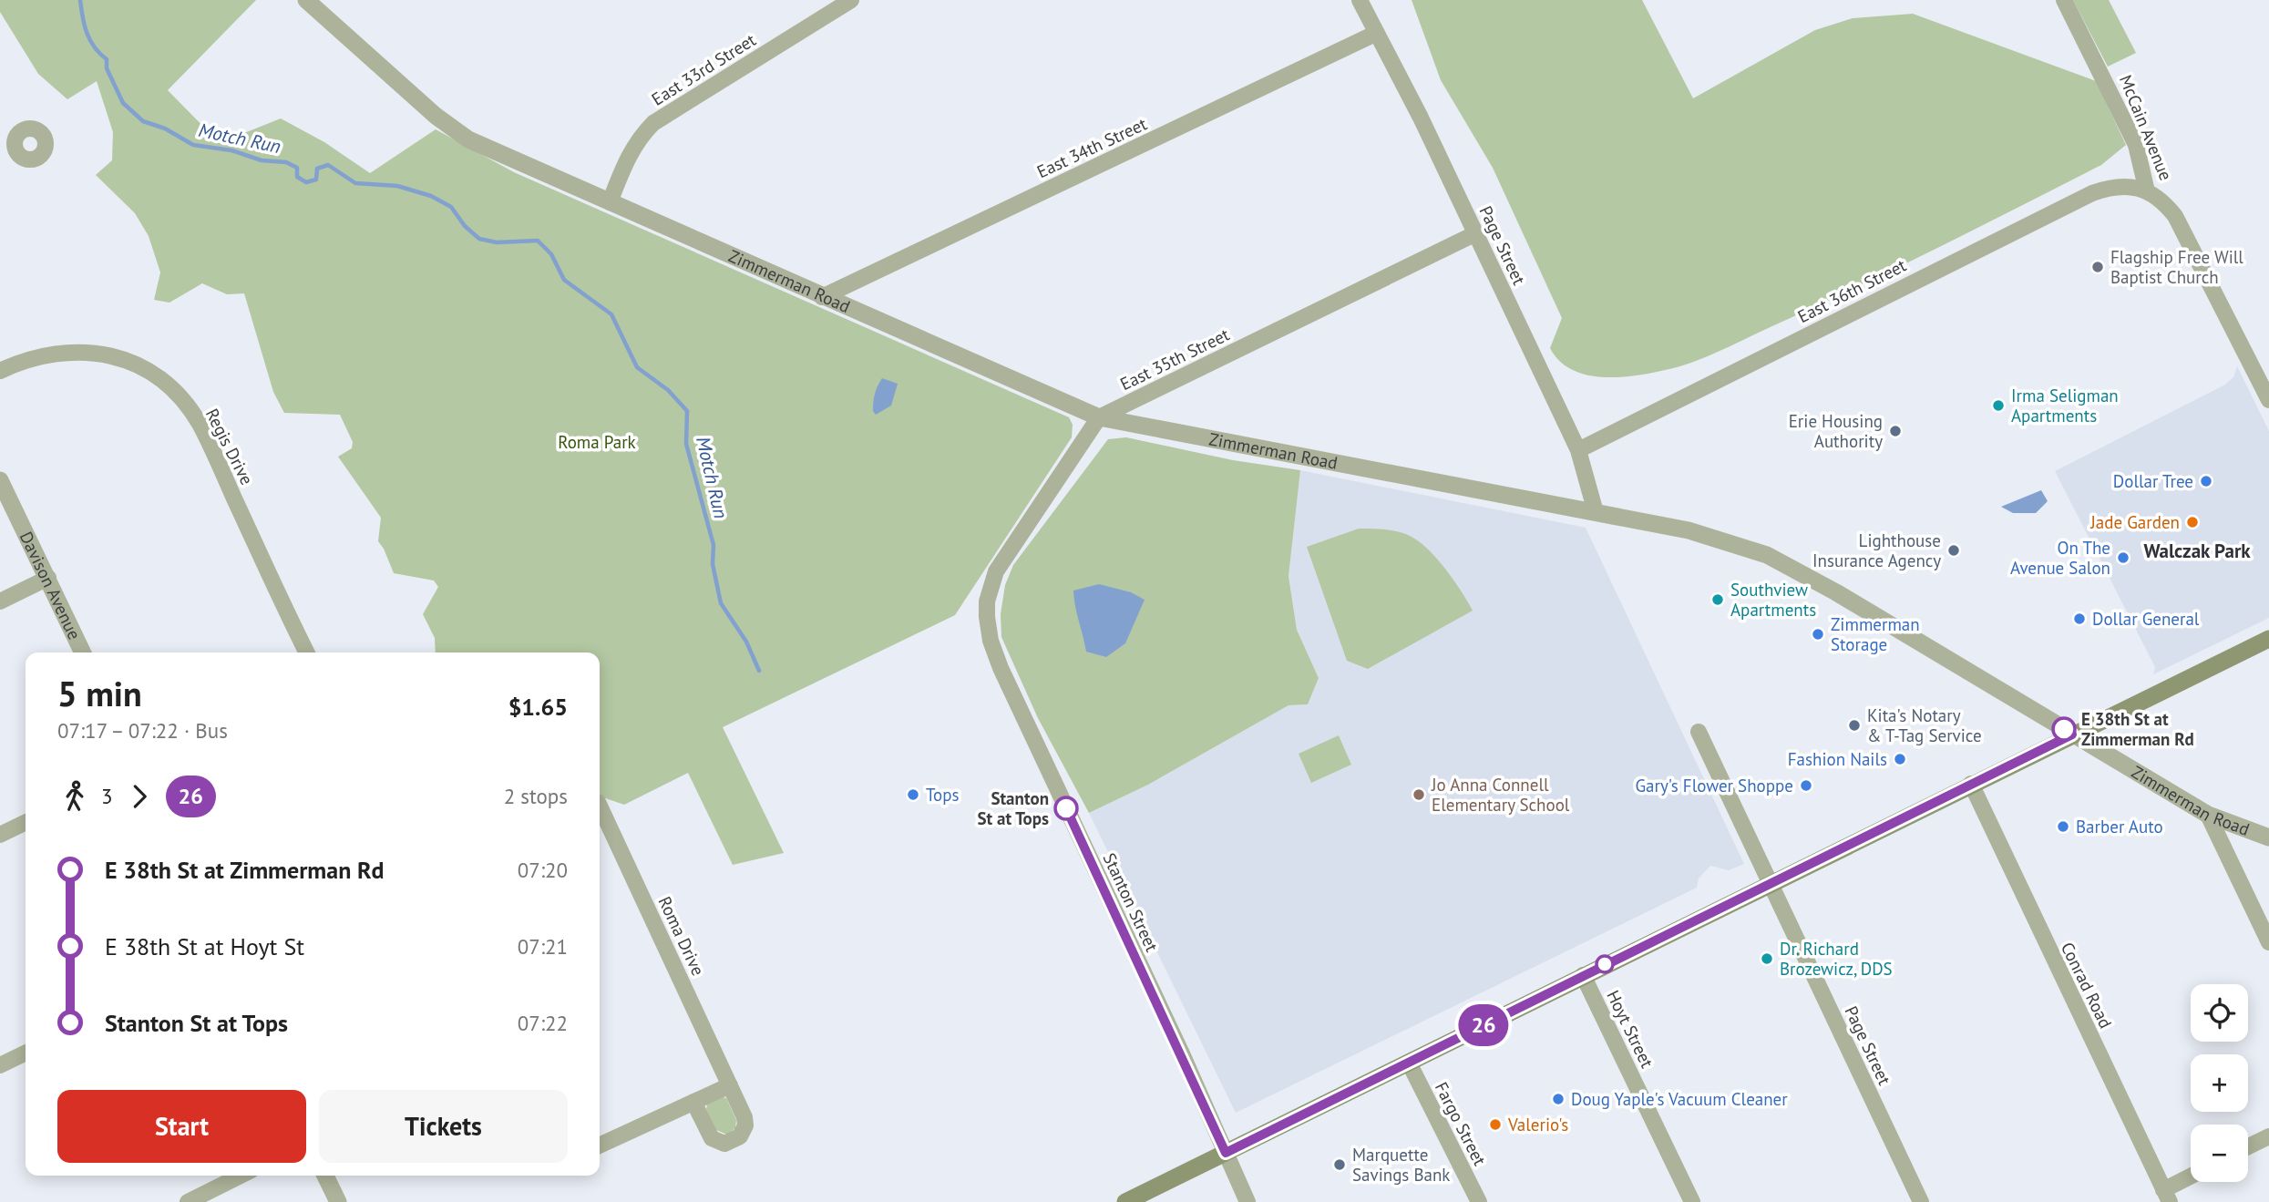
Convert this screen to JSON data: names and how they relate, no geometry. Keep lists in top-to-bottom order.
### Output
{
  "streets": {
    "street": [
      "East 33rd Street",
      "McCain Avenue",
      "East 34th Street",
      "Page Street",
      "Zimmerman Road",
      "East 36th Street",
      "East 35th Street",
      "Regis Drive",
      "Davison Avenue",
      "Stanton Street",
      "Roma Drive",
      "Conrad Road",
      "Hoyt Street",
      "Fargo Street"
    ]
  },
  "crossings": [
    ["East 33rd Street", "Zimmerman Road"],
    ["McCain Avenue", "East 36th Street"],
    ["East 34th Street", "Page Street"],
    ["East 34th Street", "Zimmerman Road"],
    ["Page Street", "Zimmerman Road"],
    ["Page Street", "East 36th Street"],
    ["Page Street", "East 35th Street"],
    ["Zimmerman Road", "East 35th Street"],
    ["East 35th Street", "Stanton Street"]
  ],
  "districts": ["Walczak Park"],
  "water": ["Motch Run"],
  "parks": ["Roma Park"],
  "places": [
    "Flagship Free Will Baptist Church",
    "Irma Seligman Apartments",
    "Erie Housing Authority",
    "Dollar Tree",
    "Jade Garden",
    "Lighthouse Insurance Agency",
    "On The Avenue Salon",
    "Southview Apartments",
    "Dollar General",
    "Zimmerman Storage",
    "Kita's Notary & T-Tag Service",
    "E 38th St at Zimmerman Rd",
    "Fashion Nails",
    "Gary's Flower Shoppe",
    "Tops",
    "Jo Anna Connell Elementary School",
    "Stanton St at Tops",
    "Barber Auto",
    "Dr. Richard Brozewicz, DDS",
    "Doug Yaple's Vacuum Cleaner",
    "Valerio's",
    "Marquette Savings Bank"
  ],
  "lines": ["bus line 26"],
  "page": {
    "on_map": "26",
    "heading": ["5 min", "07:17 – 07:22 · Bus", "$1.65"],
    "legs": ["3", "26", "2 stops"],
    "list": [
      {
        "name": "E 38th St at Zimmerman Rd",
        "value": "07:20"
      },
      {
        "name": "E 38th St at Hoyt St",
        "value": "07:21"
      },
      {
        "name": "Stanton St at Tops",
        "value": "07:22"
      }
    ],
    "map_buttons": ["+", "−"],
    "buttons": ["Start", "Tickets"]
  }
}
